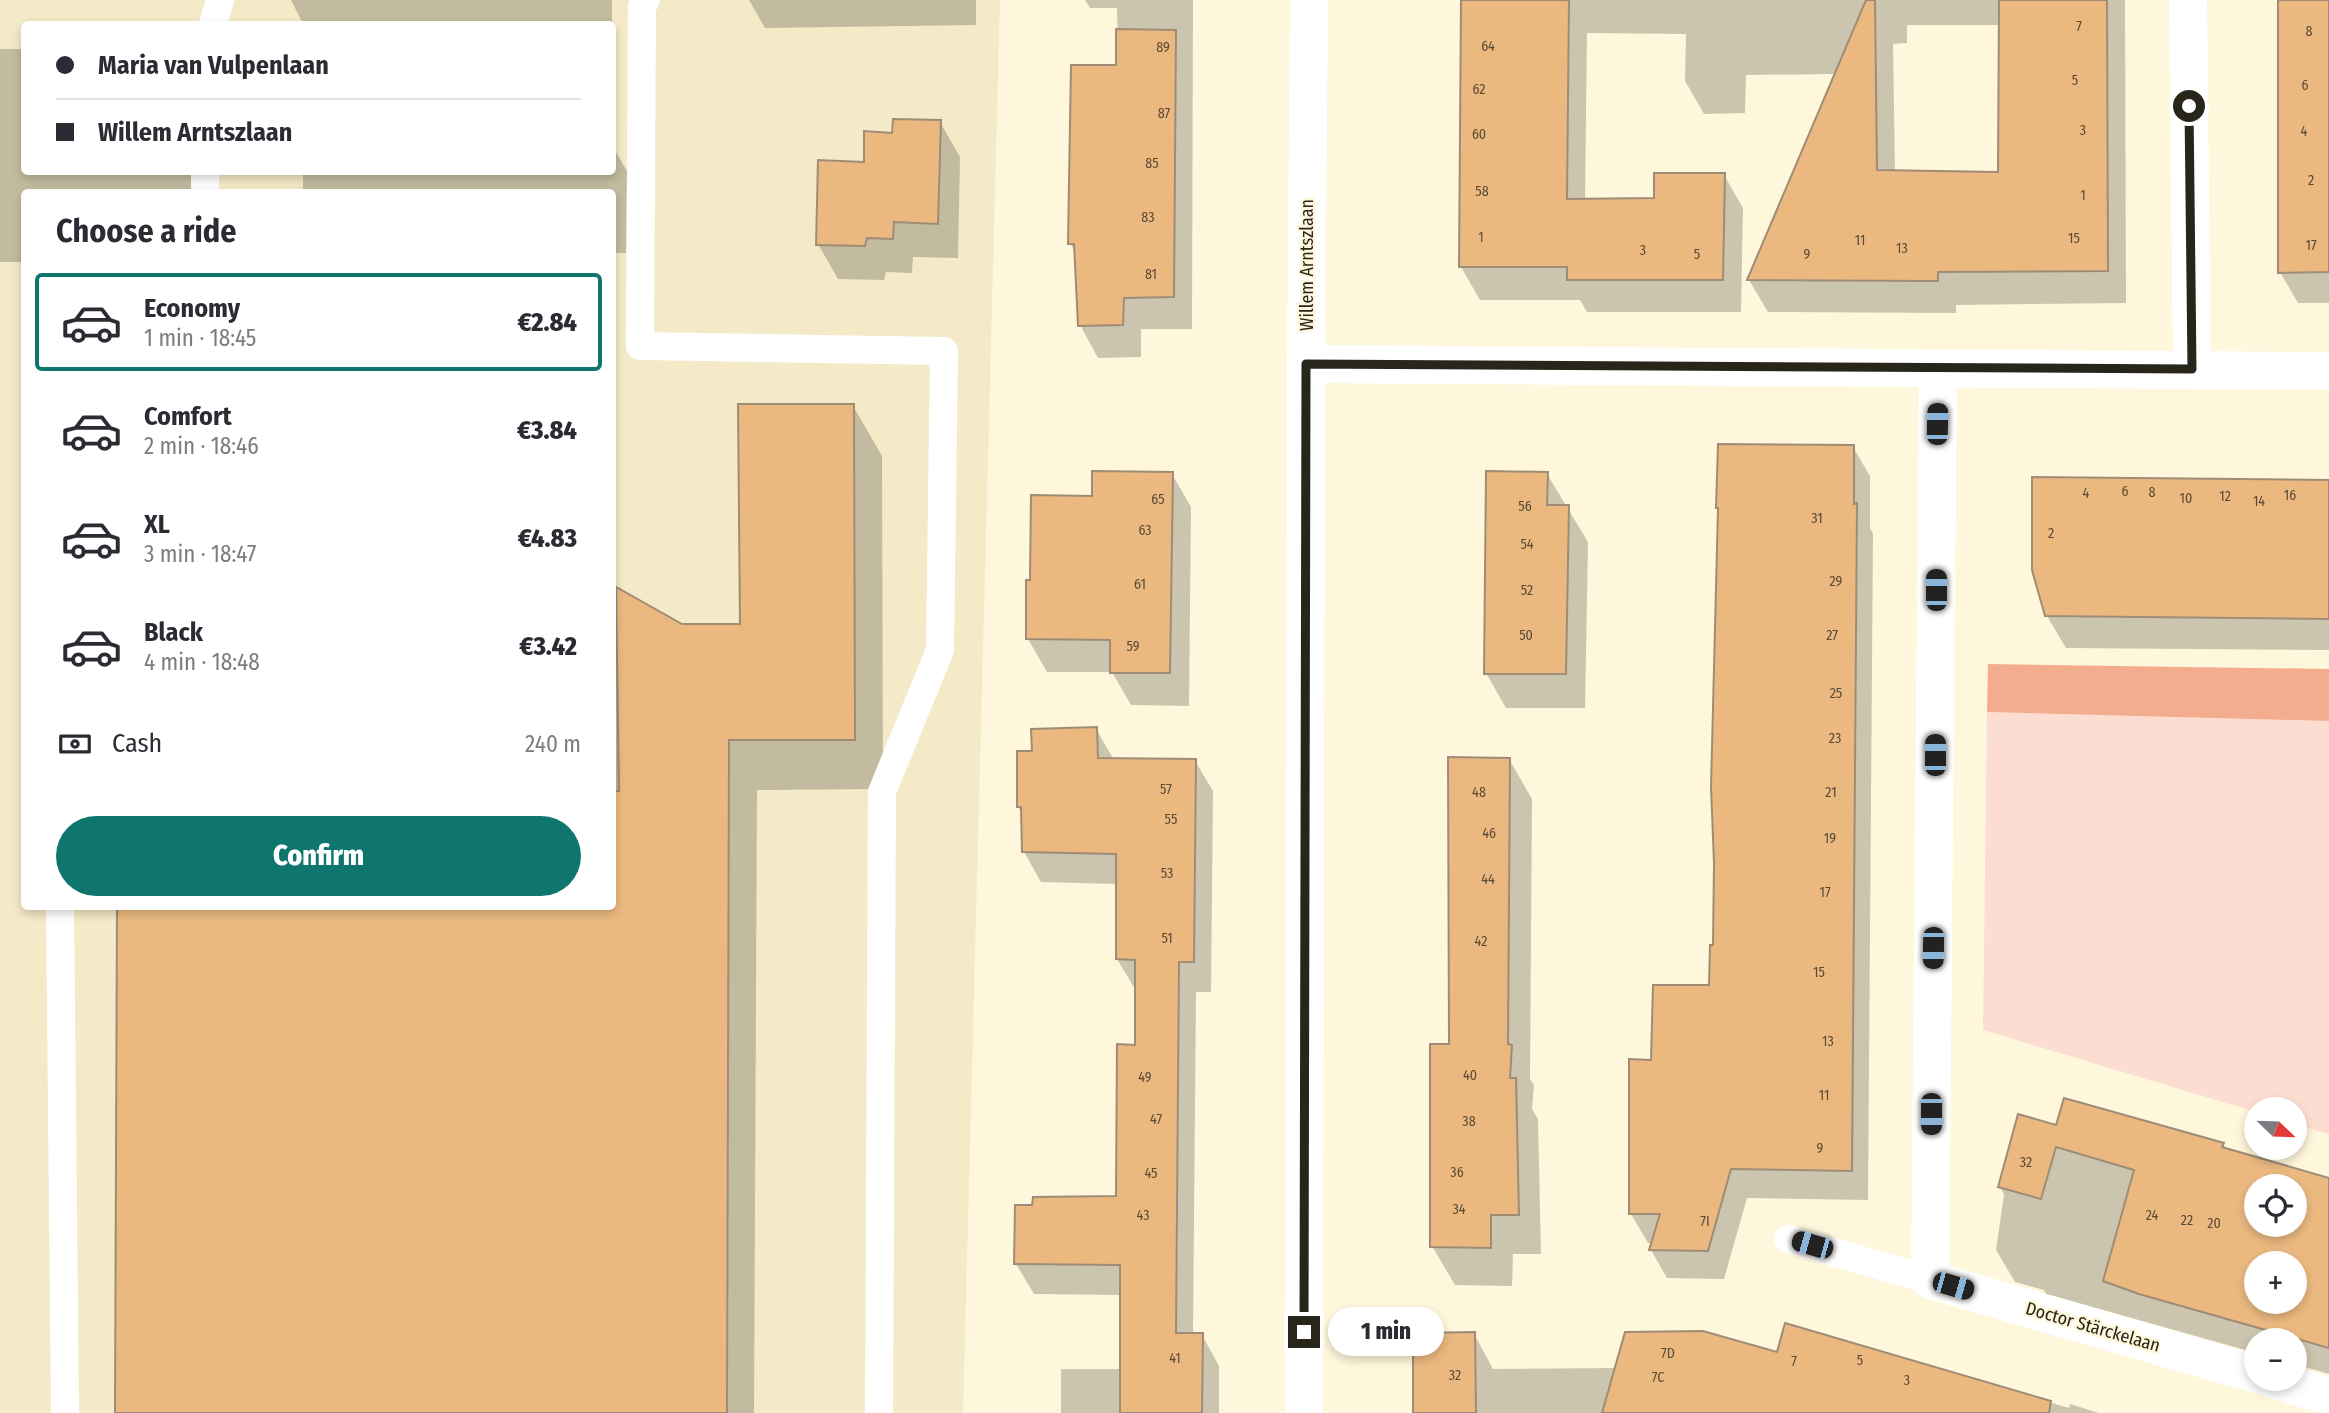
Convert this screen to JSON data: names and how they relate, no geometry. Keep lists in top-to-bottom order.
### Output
{
  "streets": {
    "street": ["Willem Arntszlaan", "Doctor Stärckelaan"]
  },
  "house_numbers": [
    "7",
    "8",
    "64",
    "89",
    "5",
    "6",
    "62",
    "87",
    "3",
    "4",
    "60",
    "85",
    "2",
    "58",
    "1",
    "83",
    "1",
    "15",
    "11",
    "17",
    "13",
    "3",
    "5",
    "9",
    "81",
    "6",
    "8",
    "4",
    "16",
    "12",
    "10",
    "65",
    "14",
    "56",
    "31",
    "63",
    "2",
    "54",
    "29",
    "61",
    "52",
    "50",
    "27",
    "59",
    "25",
    "23",
    "57",
    "48",
    "21",
    "55",
    "46",
    "19",
    "53",
    "44",
    "17",
    "51",
    "42",
    "15",
    "13",
    "40",
    "49",
    "11",
    "47",
    "38",
    "9",
    "32",
    "36",
    "45",
    "34",
    "43",
    "24",
    "22",
    "7I",
    "20",
    "7D",
    "41",
    "5",
    "7",
    "32",
    "7C",
    "3"
  ],
  "north": "bottom right",
  "page": {
    "banner": ["Maria van Vulpenlaan", "Willem Arntszlaan"],
    "heading": "Choose a ride",
    "list": [
      {
        "name": "Economy",
        "note": "1 min · 18:45",
        "value": "€2.84"
      },
      {
        "name": "Comfort",
        "note": "2 min · 18:46",
        "value": "€3.84"
      },
      {
        "name": "XL",
        "note": "3 min · 18:47",
        "value": "€4.83"
      },
      {
        "name": "Black",
        "note": "4 min · 18:48",
        "value": "€3.42"
      }
    ],
    "pay": ["Cash", "240 m"],
    "buttons": "Confirm",
    "map_buttons": ["+", "−"],
    "bubble": "1 min"
  }
}
